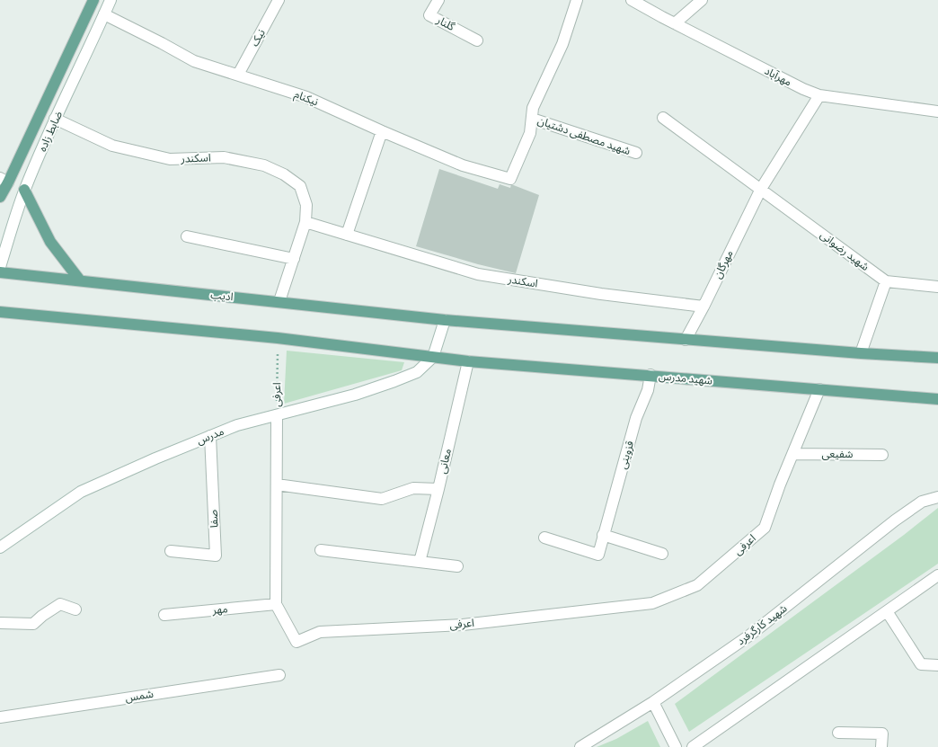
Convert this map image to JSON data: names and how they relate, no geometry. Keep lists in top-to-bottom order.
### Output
{
  "streets": {
    "main road": ["ادیب", "شهید مدرس"],
    "street": [
      "گلنار",
      "نیک",
      "مهرآباد",
      "نیکنام",
      "ضابط زاده",
      "شهید مصطفی دشتیان",
      "اسکندر",
      "شهید رضوانی",
      "مهرگان",
      "اعرفی",
      "مدرس",
      "شفیعی",
      "قزوینی",
      "معانی",
      "صفا",
      "مهر",
      "شهید کارگرفرد",
      "شمس"
    ]
  },
  "crossings": [
    ["نیک", "نیکنام"],
    ["مهرآباد", "مهرگان"],
    ["نیکنام", "ضابط زاده"],
    ["نیکنام", "شهید مصطفی دشتیان"],
    ["ضابط زاده", "اسکندر"],
    ["اسکندر", "مهرگان"],
    ["اسکندر", "ادیب"],
    ["شهید رضوانی", "مهرگان"],
    ["شهید مدرس", "اعرفی"],
    ["شهید مدرس", "مدرس"],
    ["شهید مدرس", "قزوینی"],
    ["شهید مدرس", "معانی"],
    ["اعرفی", "مدرس"],
    ["اعرفی", "شفیعی"],
    ["اعرفی", "مهر"],
    ["مدرس", "صفا"]
  ]
}
